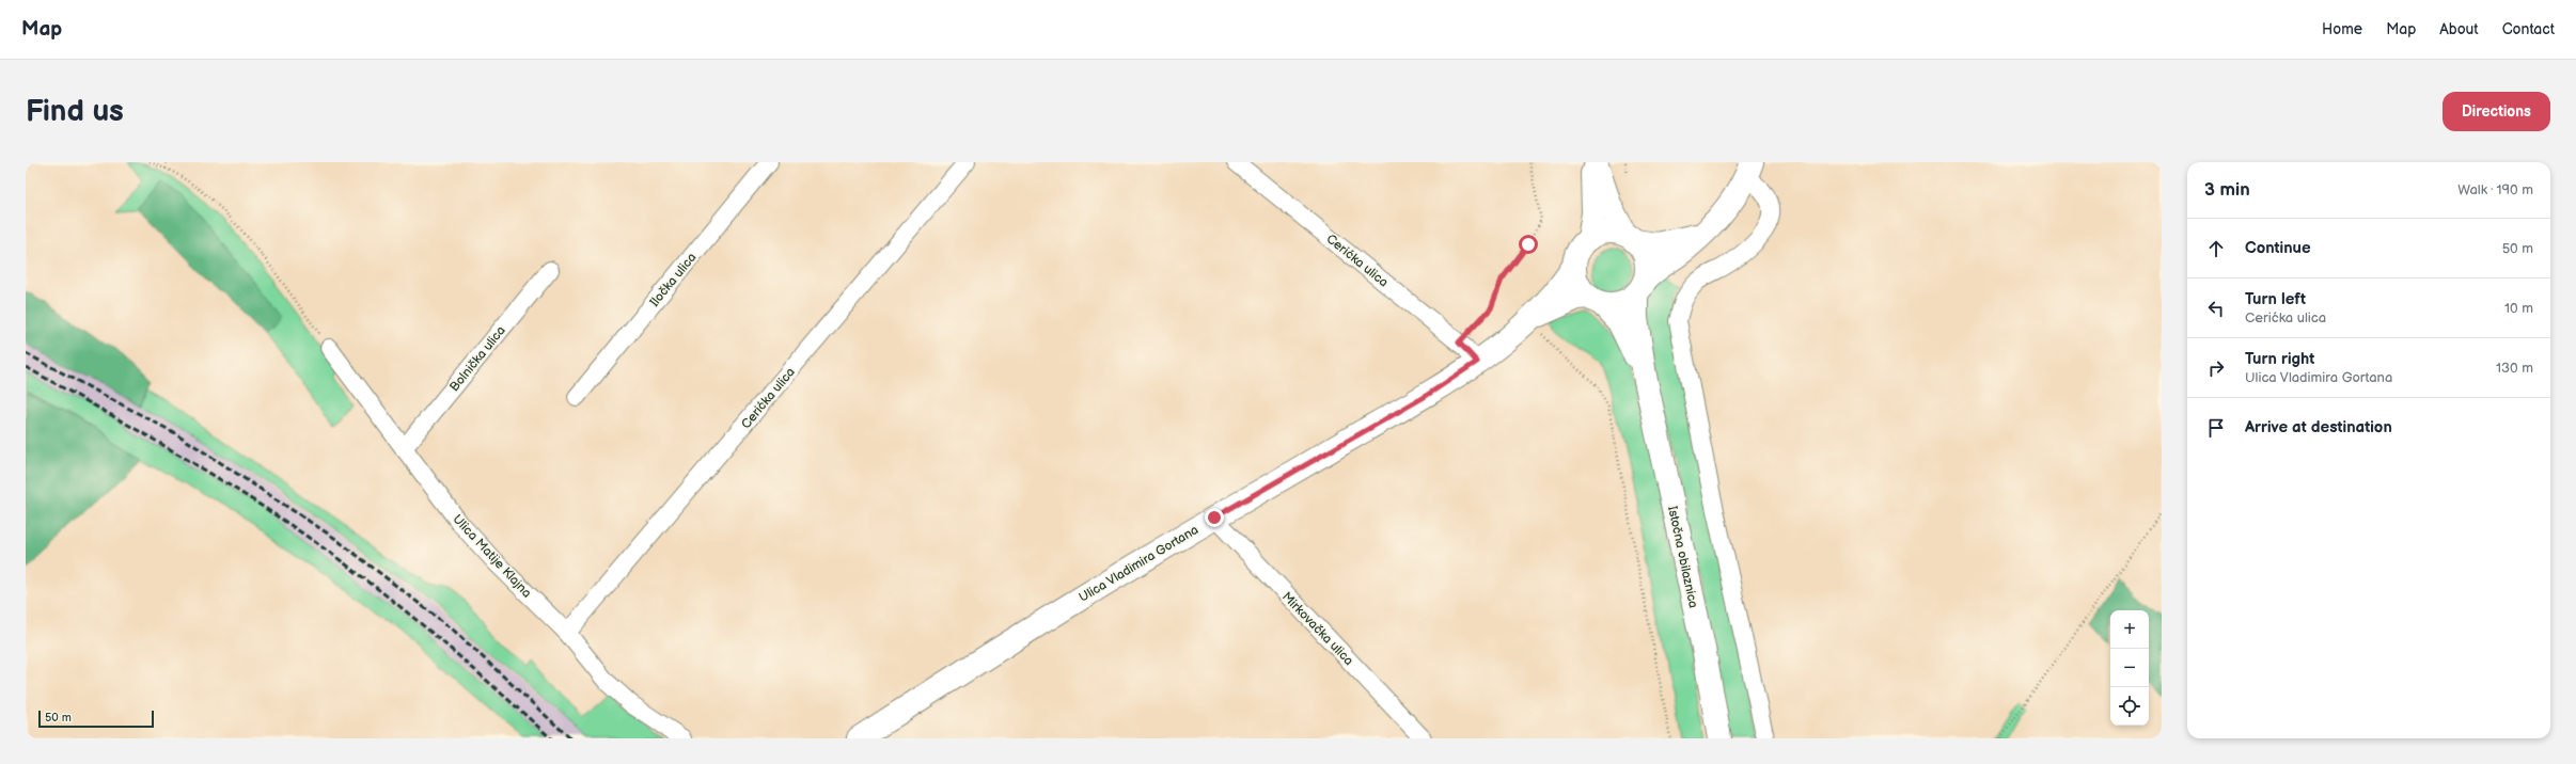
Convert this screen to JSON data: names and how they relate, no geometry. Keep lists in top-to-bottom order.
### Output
{
  "streets": {
    "main road": ["Istočna obilaznica", "Ulica Vladimira Gortana"],
    "street": [
      "Cerićka ulica",
      "Iločka ulica",
      "Bolnička ulica",
      "Ulica Matije Klajna",
      "Mirkovačka ulica"
    ]
  },
  "crossings": [
    ["Cerićka ulica", "Ulica Matije Klajna"],
    ["Cerićka ulica", "Ulica Vladimira Gortana"],
    ["Bolnička ulica", "Ulica Matije Klajna"],
    ["Istočna obilaznica", "Ulica Vladimira Gortana"],
    ["Ulica Vladimira Gortana", "Mirkovačka ulica"]
  ],
  "scale_bar": "50 m",
  "page": {
    "header": "Map",
    "nav": [
      "Home",
      "Map",
      "About",
      "Contact"
    ],
    "buttons": "Directions",
    "title": "Find us",
    "heading": ["3 min", "Walk · 190 m"],
    "list": [
      ["Continue", "50 m"],
      ["Turn left", "Cerićka ulica", "10 m"],
      ["Turn right", "Ulica Vladimira Gortana", "130 m"],
      "Arrive at destination"
    ],
    "map_buttons": ["+", "−"],
    "scale": "50 m"
  }
}
